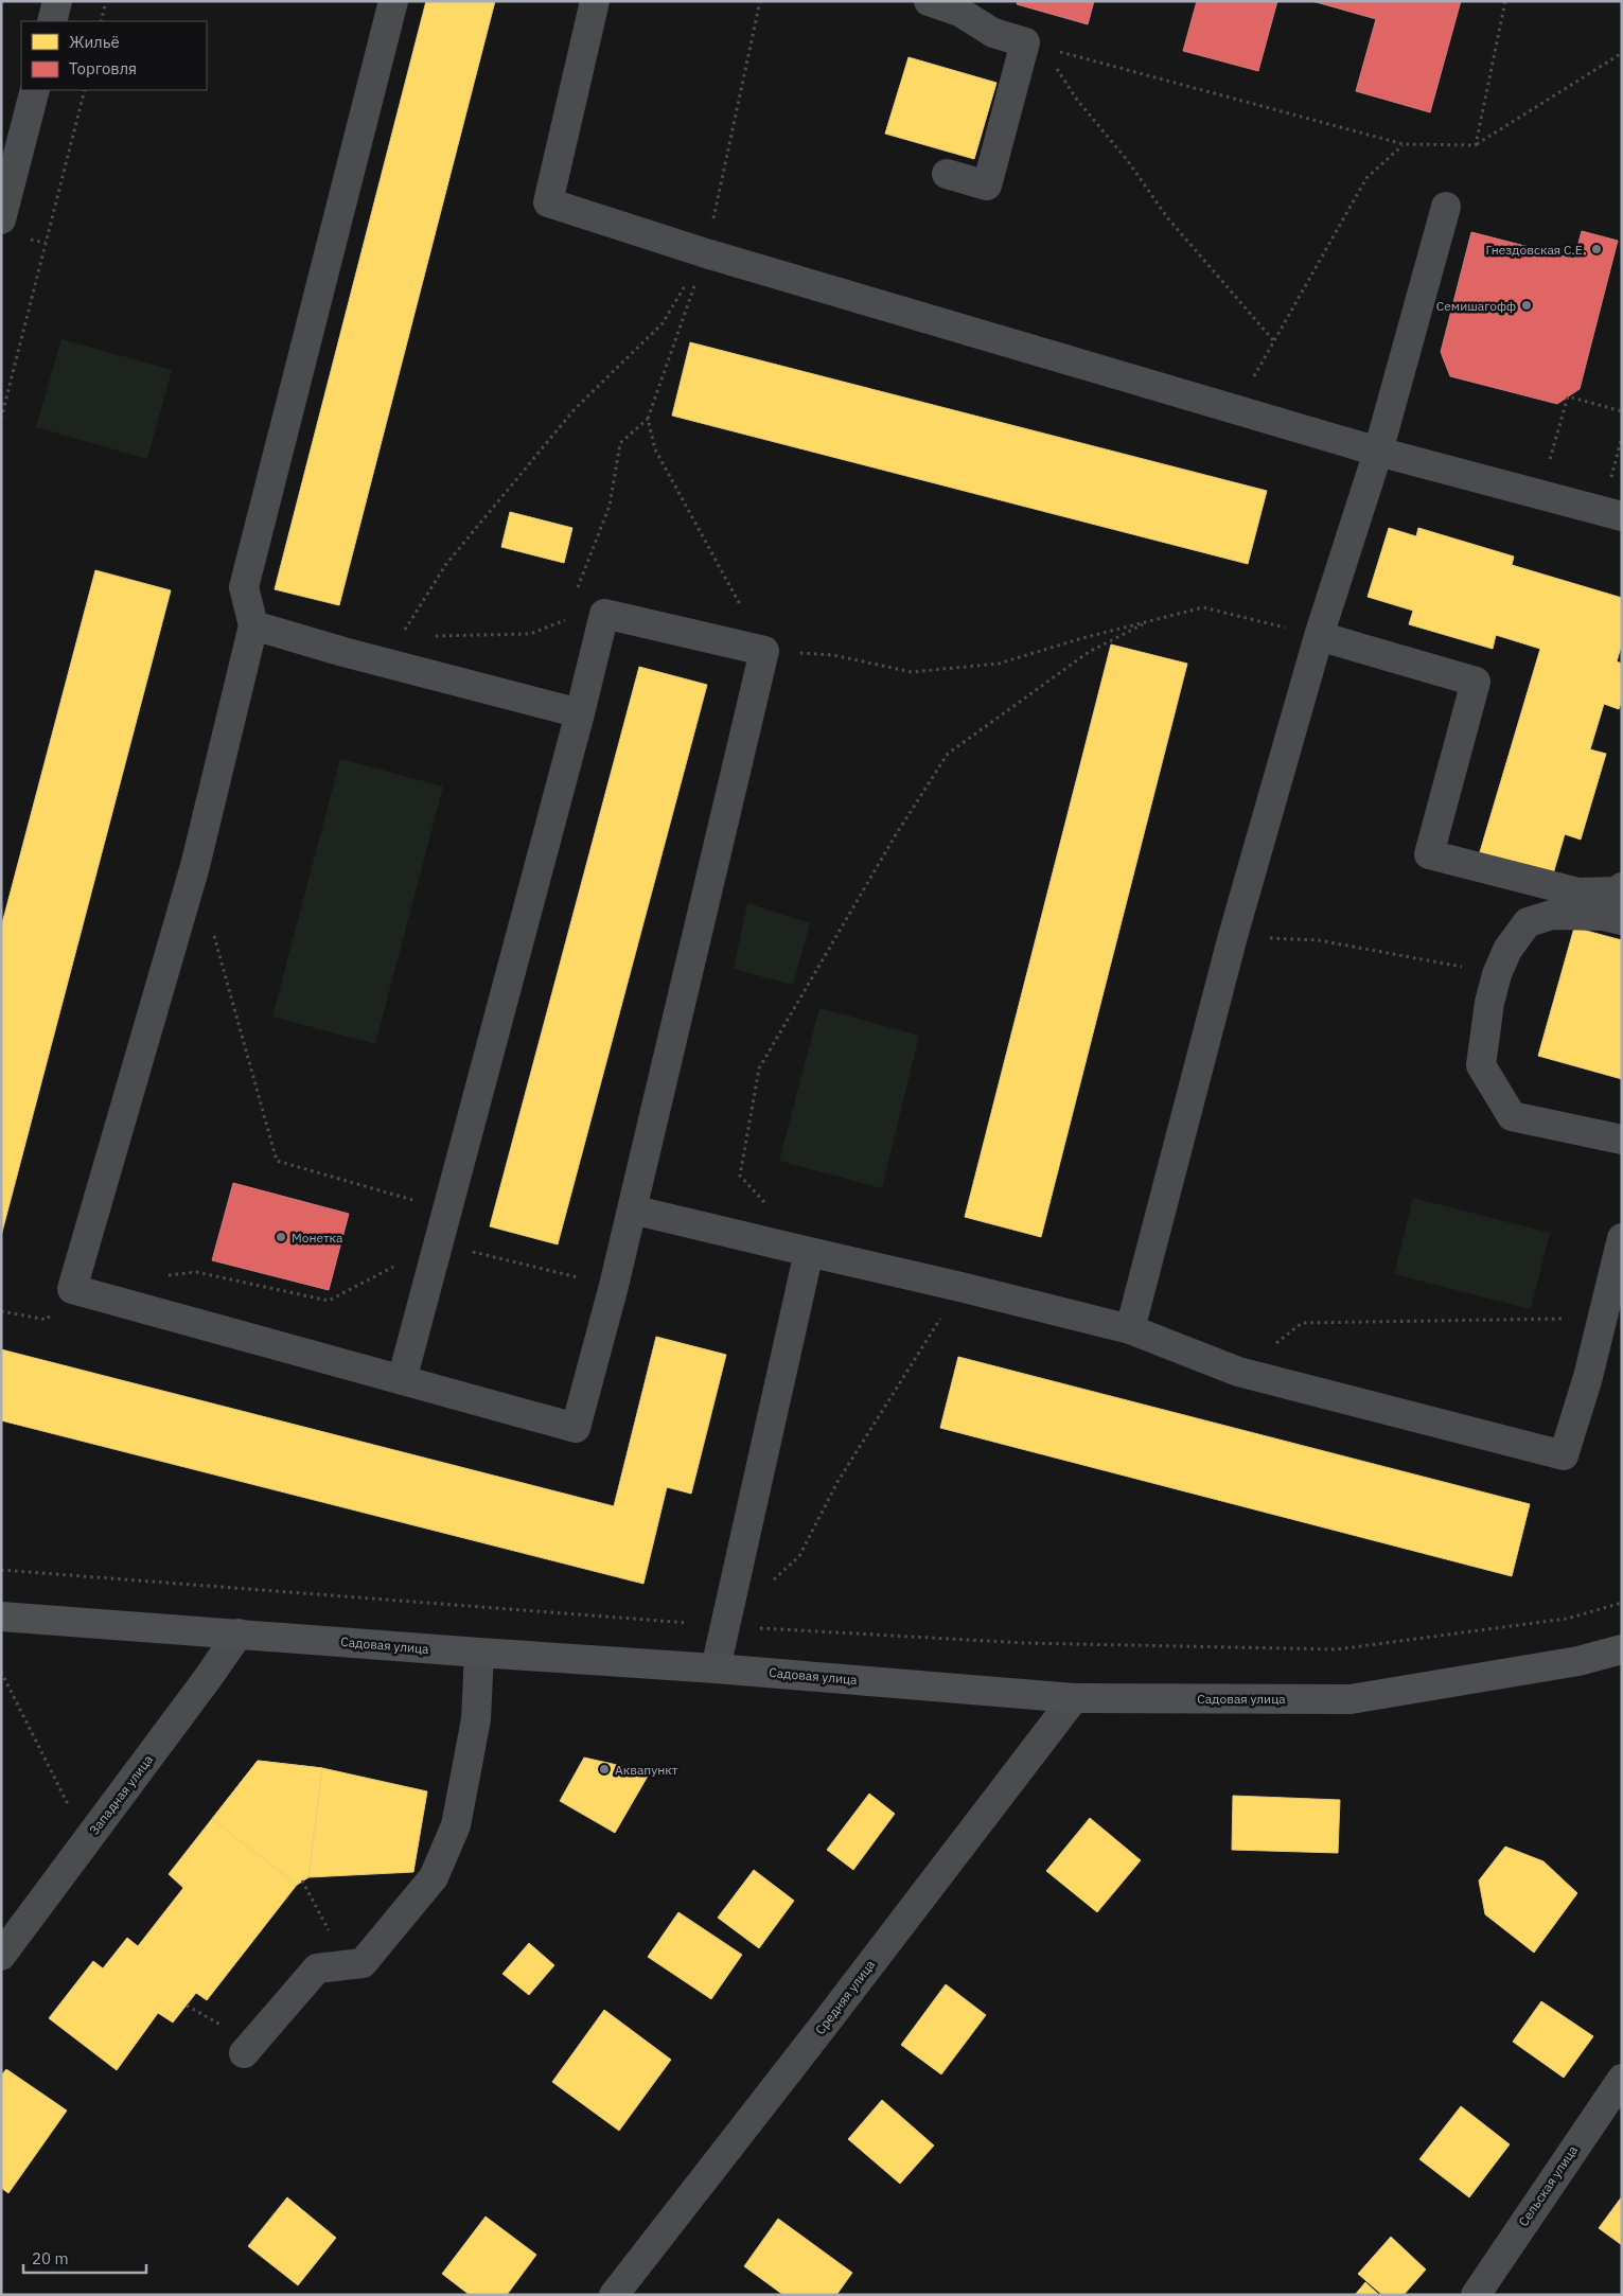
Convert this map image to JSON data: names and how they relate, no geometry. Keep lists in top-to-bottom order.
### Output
{
  "streets": {
    "main road": ["Садовая улица"],
    "street": ["Западная улица", "Средняя улица", "Сельская улица"]
  },
  "crossings": [
    ["Садовая улица", "Западная улица"],
    ["Садовая улица", "Средняя улица"]
  ],
  "places": [
    "Гнездовская С.Е.",
    "Семишагофф",
    "Монетка",
    "Аквапункт"
  ],
  "legend": ["Жильё", "Торговля"],
  "scale_bar": "20 m"
}
